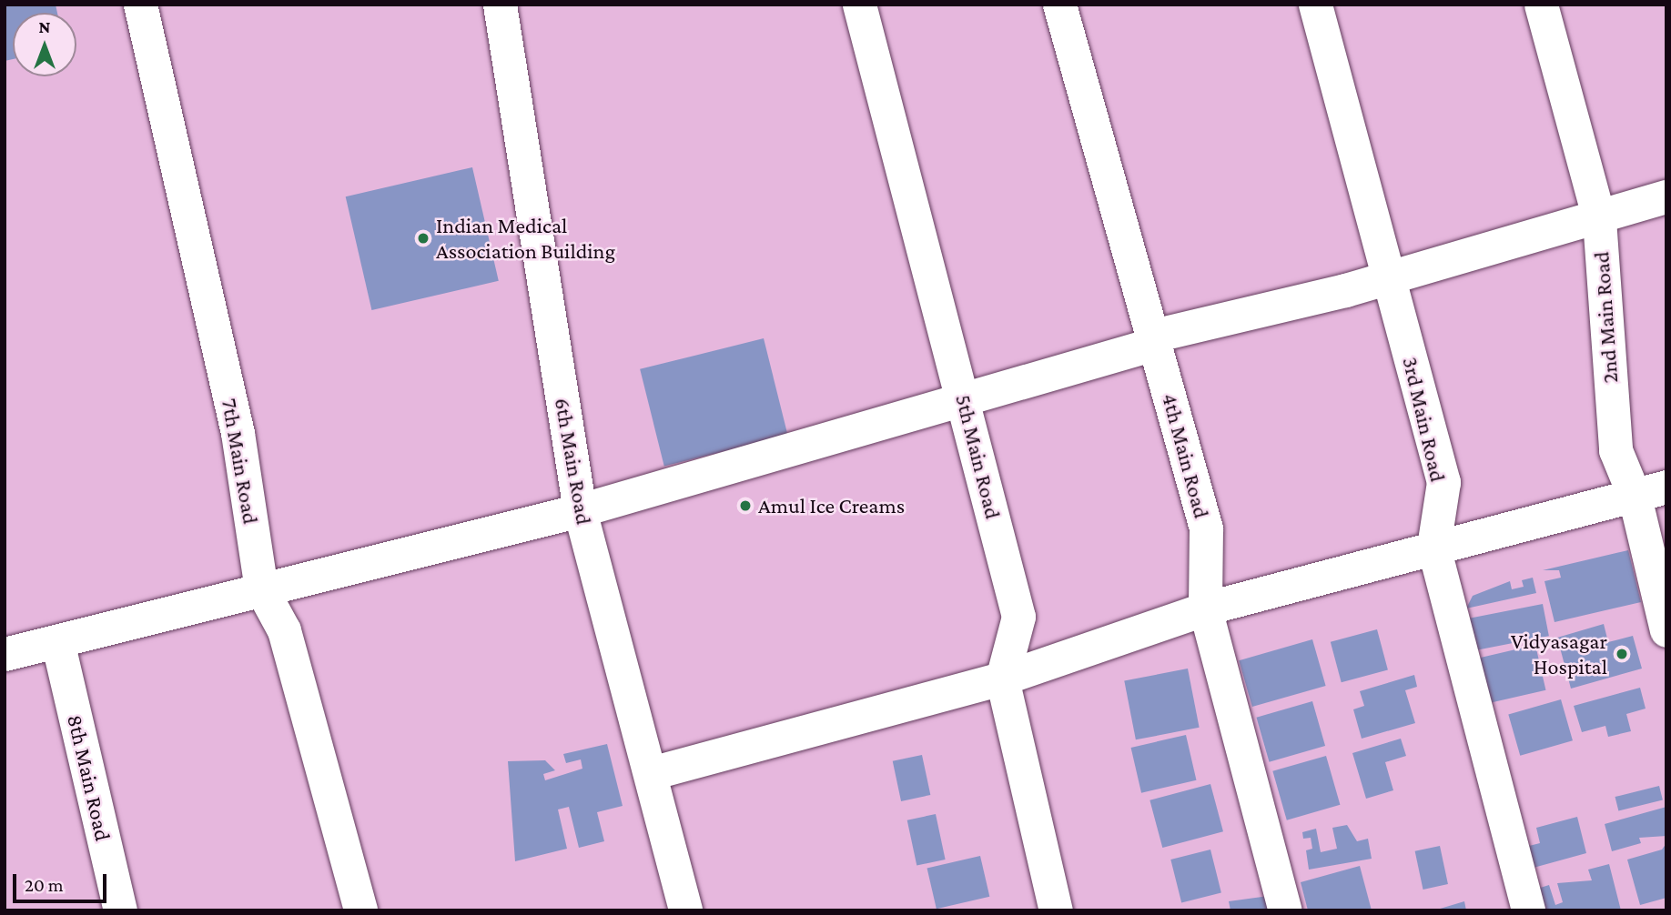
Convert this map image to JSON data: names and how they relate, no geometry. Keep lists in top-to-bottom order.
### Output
{
  "streets": {
    "street": [
      "2nd Main Road",
      "3rd Main Road",
      "4th Main Road",
      "5th Main Road",
      "7th Main Road",
      "6th Main Road",
      "8th Main Road"
    ]
  },
  "places": ["Indian Medical Association Building", "Amul Ice Creams", "Vidyasagar Hospital"],
  "scale_bar": "20 m",
  "north": "top"
}
